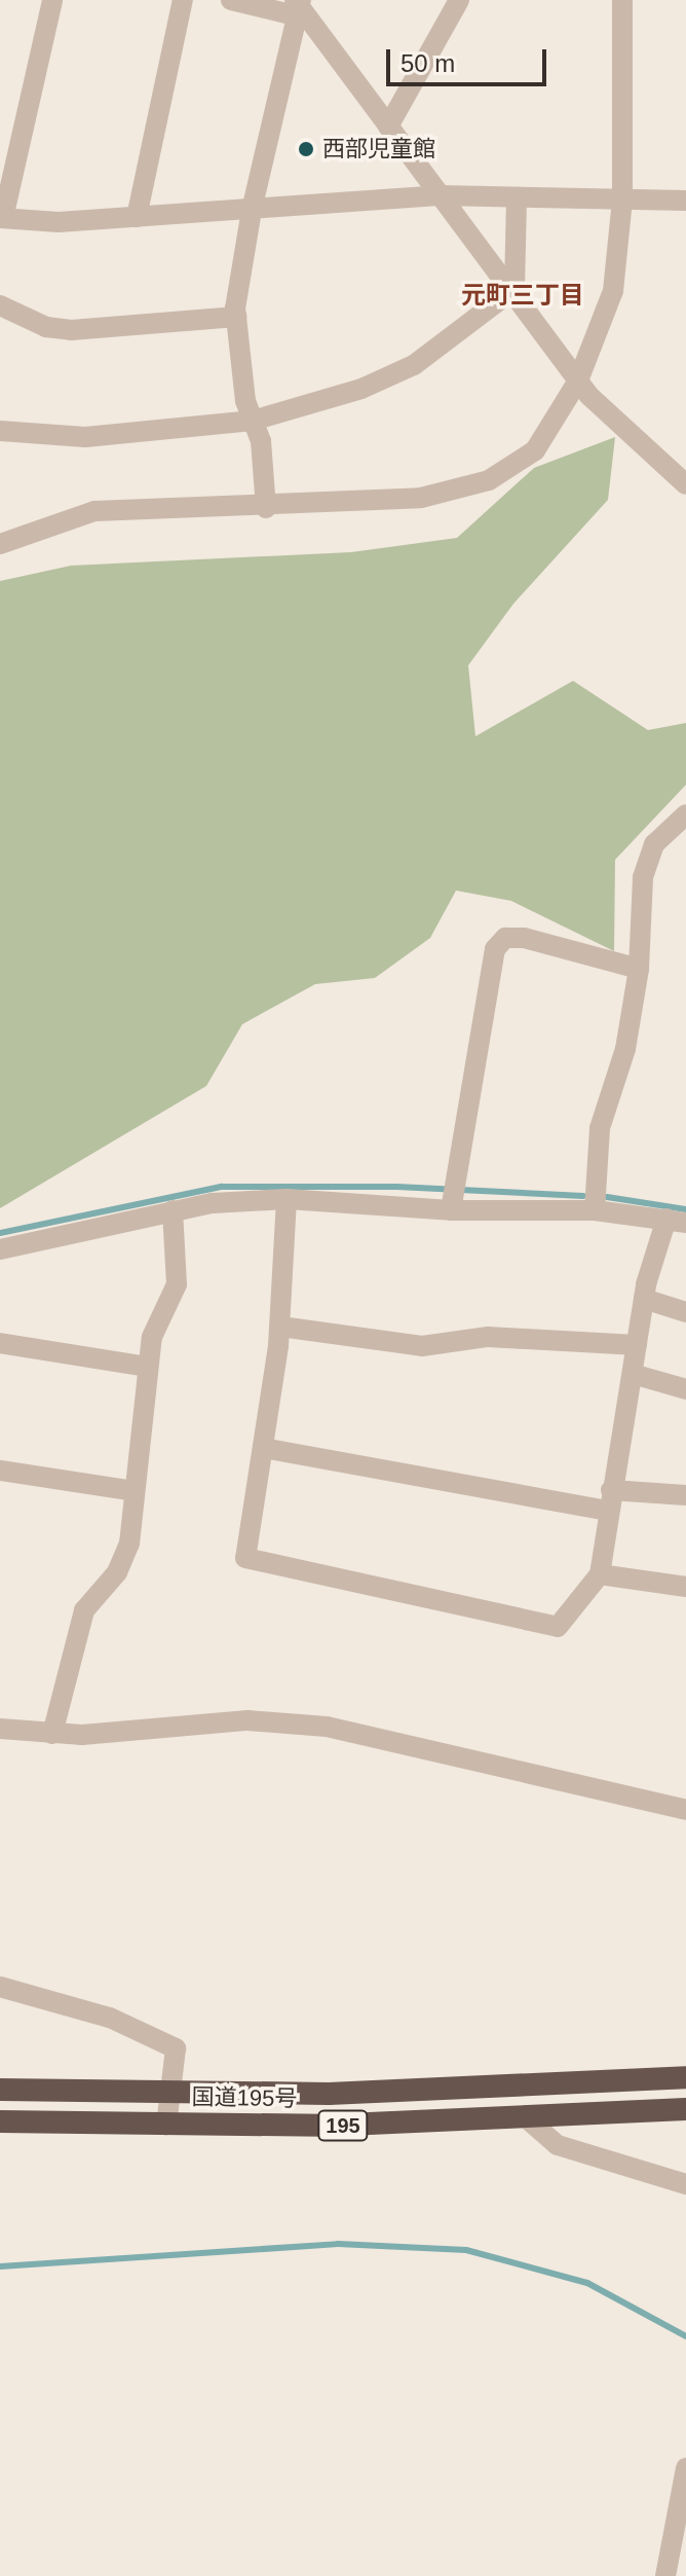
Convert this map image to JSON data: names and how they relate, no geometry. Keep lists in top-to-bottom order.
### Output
{
  "streets": {
    "highway": ["国道195号", "195"]
  },
  "districts": ["元町三丁目"],
  "places": ["西部児童館"],
  "scale_bar": "50 m"
}
